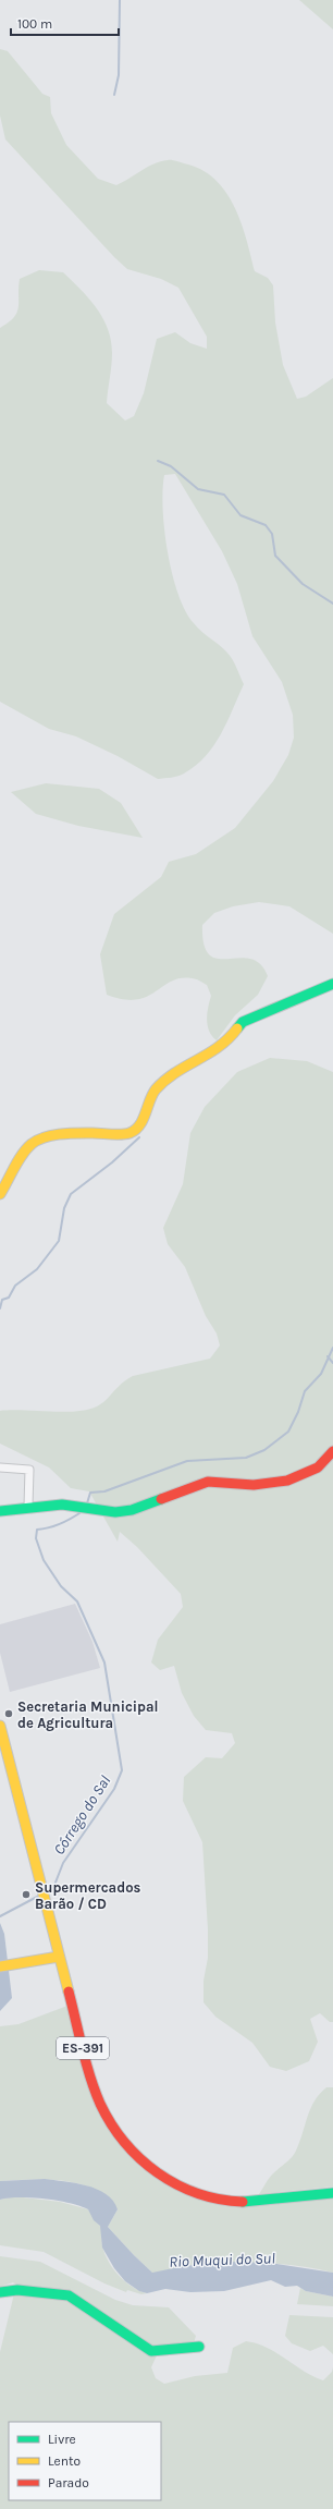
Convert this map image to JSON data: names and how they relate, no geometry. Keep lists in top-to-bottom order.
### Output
{
  "streets": {
    "street": ["ES-391"]
  },
  "water": ["Córrego do Sal", "Rio Muqui do Sul"],
  "places": ["Secretaria Municipal de Agricultura", "Supermercados Barão / CD"],
  "legend": ["Livre", "Lento", "Parado"],
  "scale_bar": "100 m"
}
